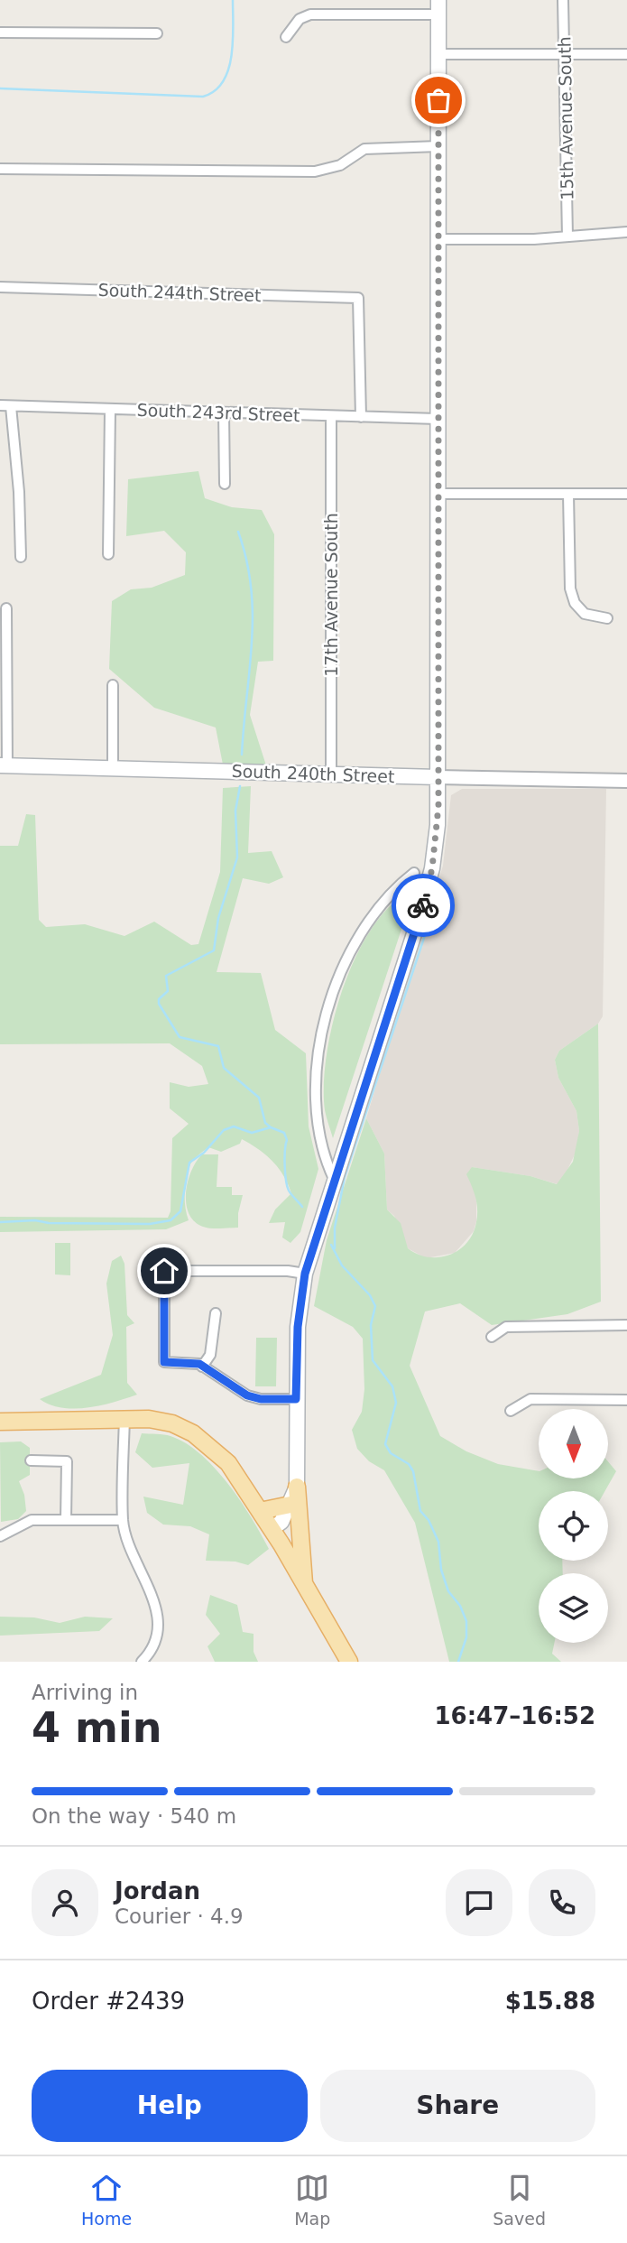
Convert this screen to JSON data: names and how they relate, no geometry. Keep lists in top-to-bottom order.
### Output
{
  "streets": {
    "main road": ["South 240th Street"],
    "street": [
      "15th Avenue South",
      "South 244th Street",
      "South 243rd Street",
      "17th Avenue South"
    ]
  },
  "crossings": [
    ["South 244th Street", "South 243rd Street"],
    ["South 243rd Street", "17th Avenue South"],
    ["17th Avenue South", "South 240th Street"]
  ],
  "north": "bottom",
  "page": {
    "heading": ["4 min", "Arriving in", "16:47–16:52"],
    "panel": [
      "Jordan",
      "Courier · 4.9",
      "Order #2439",
      "$15.88"
    ],
    "bar": "On the way · 540 m",
    "buttons": ["Help", "Share"],
    "tabs": ["Home", "Map", "Saved"]
  }
}
